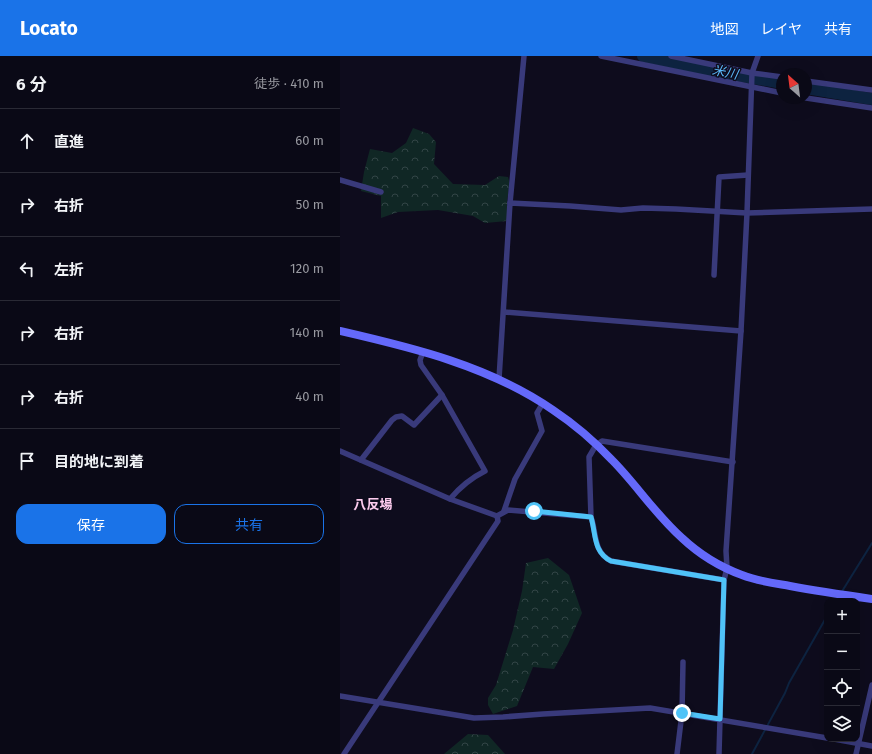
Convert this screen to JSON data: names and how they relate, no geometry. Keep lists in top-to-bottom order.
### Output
{
  "districts": ["八反場"],
  "water": ["米川"],
  "north": "top left",
  "page": {
    "header": "Locato",
    "nav": ["地図", "レイヤ", "共有"],
    "heading": ["6 分", "徒歩 · 410 m"],
    "list": [
      ["直進", "60 m"],
      ["右折", "50 m"],
      ["左折", "120 m"],
      ["右折", "140 m"],
      ["右折", "40 m"],
      "目的地に到着"
    ],
    "buttons": ["保存", "共有"],
    "map_buttons": ["+", "−"]
  }
}
